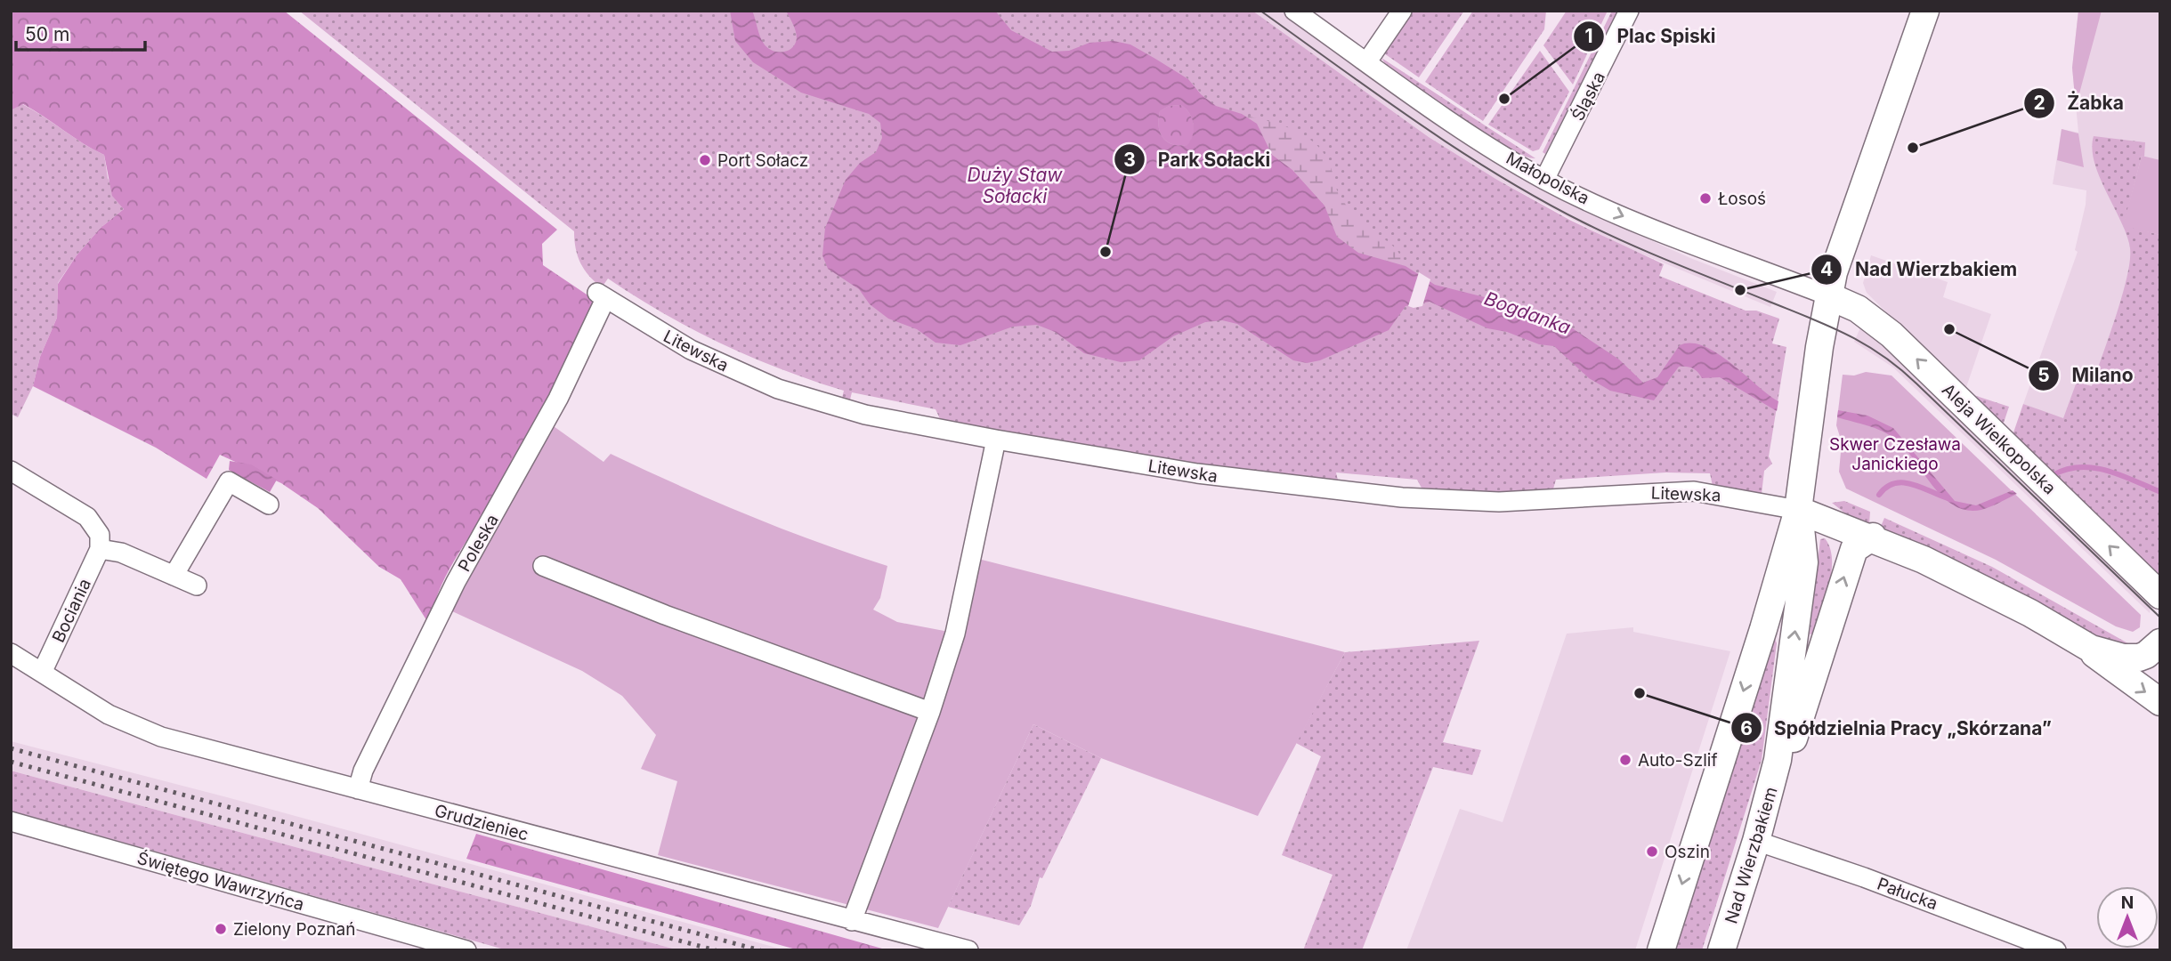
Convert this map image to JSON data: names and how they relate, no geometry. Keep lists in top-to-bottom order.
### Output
{
  "streets": {
    "street": [
      "Śląska",
      "Małopolska",
      "Litewska",
      "Aleja Wielkopolska",
      "Poleska",
      "Bociania",
      "Grudzieniec",
      "Nad Wierzbakiem",
      "Świętego Wawrzyńca",
      "Pałucka"
    ]
  },
  "crossings": [
    ["Śląska", "Małopolska"],
    ["Małopolska", "Aleja Wielkopolska"],
    ["Małopolska", "Nad Wierzbakiem"],
    ["Litewska", "Poleska"],
    ["Litewska", "Nad Wierzbakiem"],
    ["Aleja Wielkopolska", "Nad Wierzbakiem"],
    ["Poleska", "Grudzieniec"],
    ["Bociania", "Grudzieniec"],
    ["Nad Wierzbakiem", "Pałucka"]
  ],
  "one_way": ["Małopolska"],
  "water": ["Duży Staw Sołacki", "Bogdanka"],
  "parks": ["Skwer Czesława Janickiego"],
  "places": [
    "Plac Spiski",
    "Żabka",
    "Port Sołacz",
    "Łosoś",
    "Park Sołacki",
    "Nad Wierzbakiem",
    "Milano",
    "Spółdzielnia Pracy „Skórzana”",
    "Auto-Szlif",
    "Oszin",
    "Zielony Poznań"
  ],
  "scale_bar": "50 m",
  "north": "top"
}
